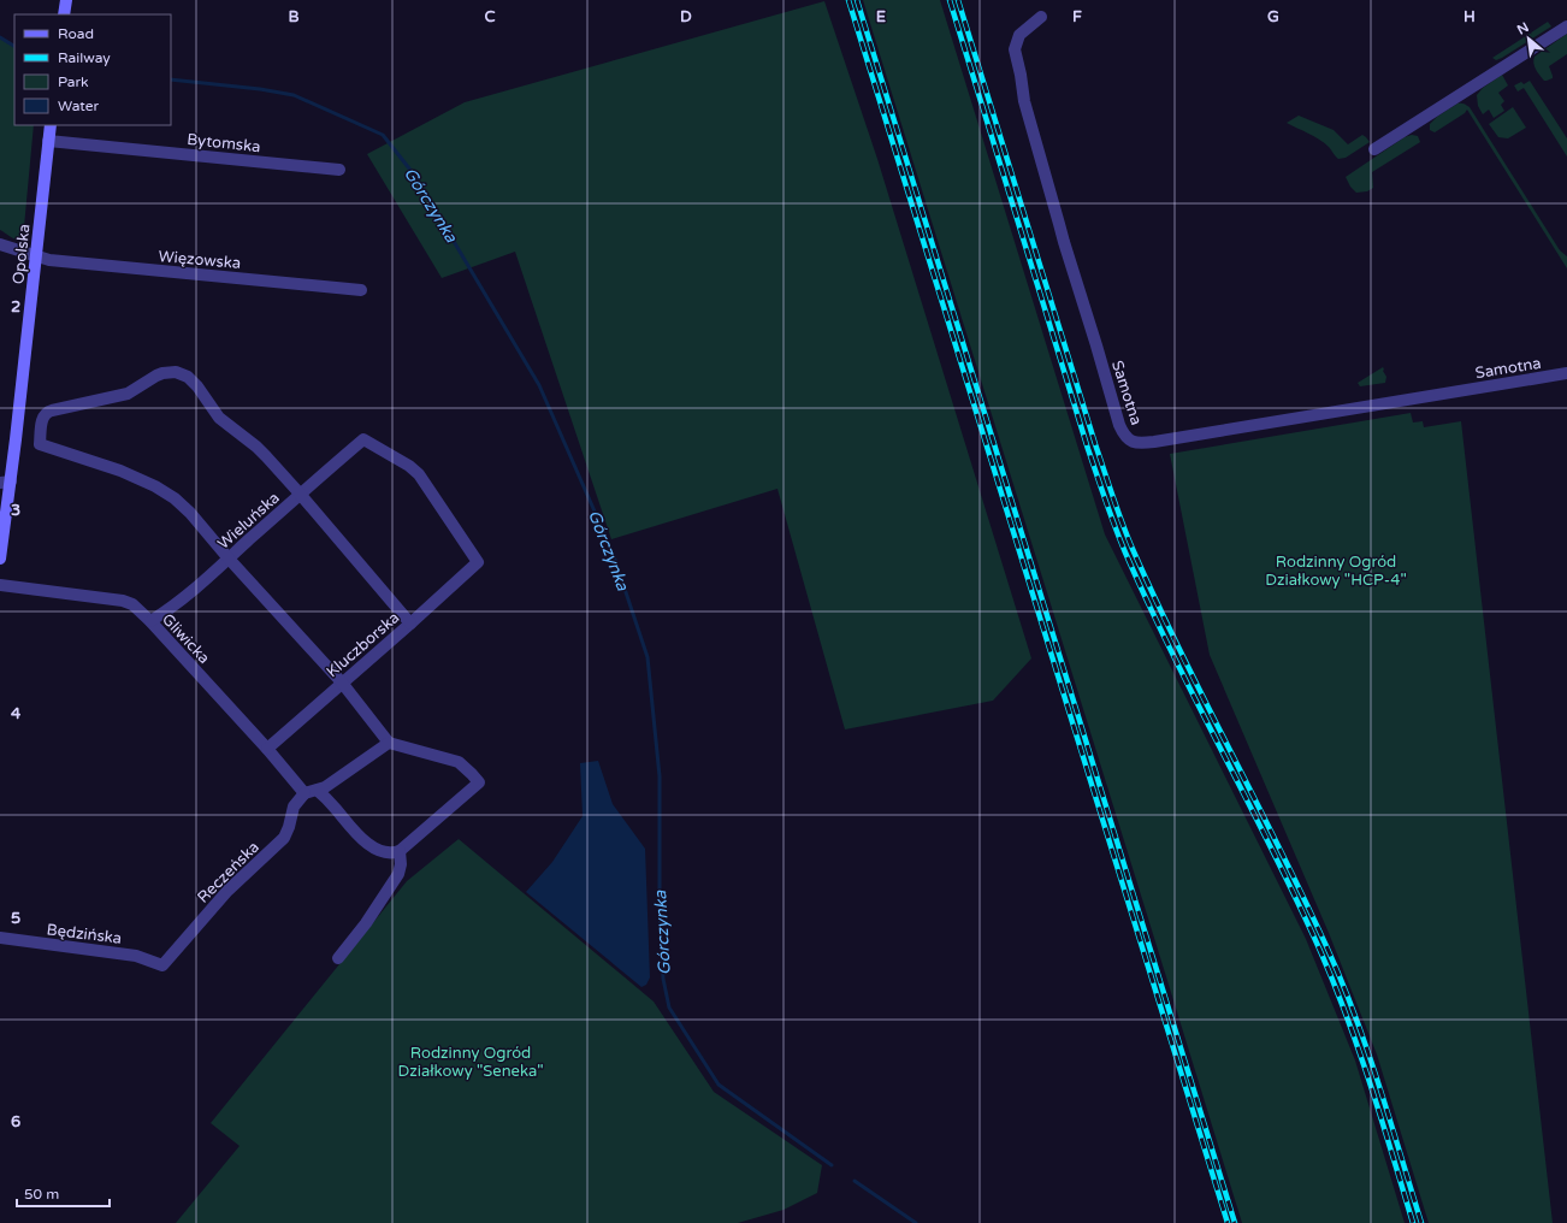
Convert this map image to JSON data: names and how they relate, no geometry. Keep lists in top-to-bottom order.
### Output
{
  "streets": {
    "street": [
      "Bytomska",
      "Opolska",
      "Więzowska",
      "Samotna",
      "Wieluńska",
      "Gliwicka",
      "Kluczborska",
      "Reczeńska",
      "Będzińska"
    ]
  },
  "crossings": [
    ["Bytomska", "Opolska"],
    ["Opolska", "Więzowska"],
    ["Wieluńska", "Gliwicka"],
    ["Wieluńska", "Kluczborska"],
    ["Gliwicka", "Kluczborska"],
    ["Gliwicka", "Reczeńska"],
    ["Reczeńska", "Będzińska"]
  ],
  "water": ["Górczynka"],
  "parks": ["Rodzinny Ogród Działkowy \"HCP-4\"", "Rodzinny Ogród Działkowy \"Seneka\""],
  "legend": [
    "Road",
    "Railway",
    "Park",
    "Water"
  ],
  "scale_bar": "50 m",
  "north": "top left",
  "grid": {
    "columns": [
      "B",
      "C",
      "D",
      "E",
      "F",
      "G",
      "H"
    ],
    "rows": [
      "2",
      "3",
      "4",
      "5",
      "6"
    ]
  }
}
